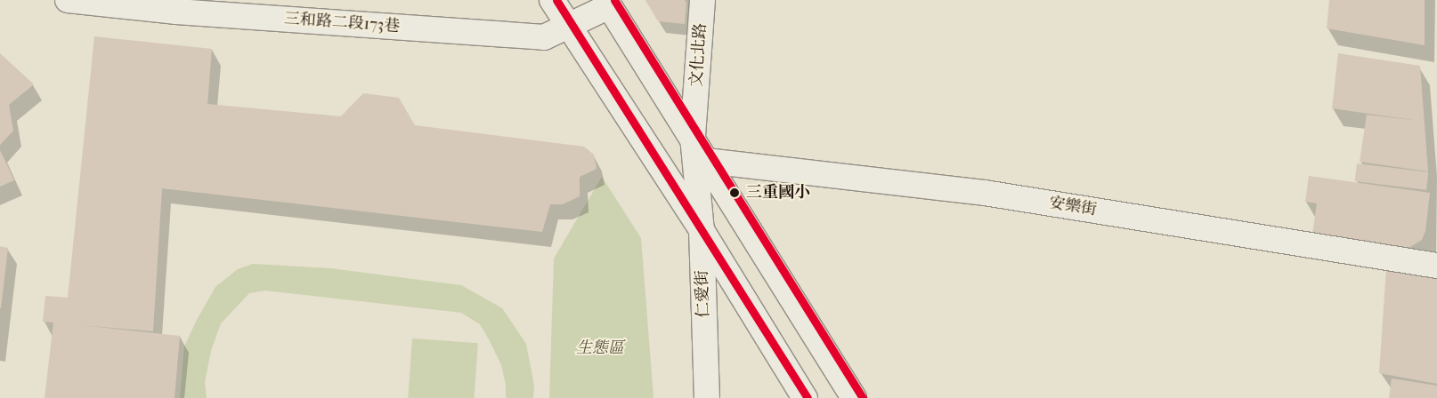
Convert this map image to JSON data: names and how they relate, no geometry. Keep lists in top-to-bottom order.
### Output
{
  "streets": {
    "street": [
      "三和路二段173巷",
      "文化北路",
      "安樂街",
      "仁愛街"
    ]
  },
  "crossings": [
    ["文化北路", "仁愛街"]
  ],
  "parks": ["生態區"],
  "places": ["三重國小"]
}
